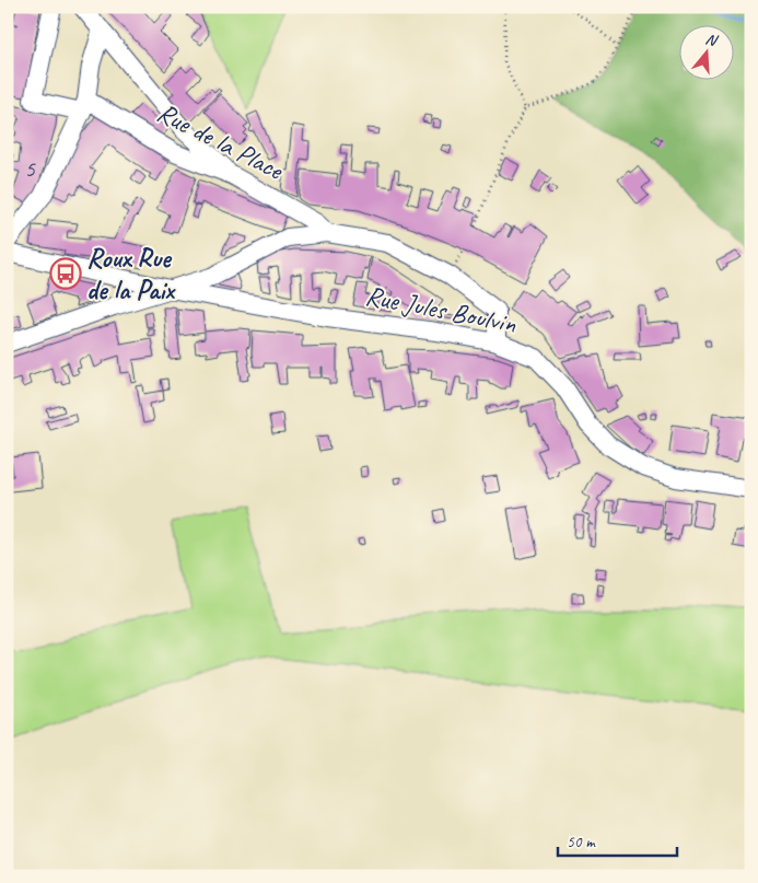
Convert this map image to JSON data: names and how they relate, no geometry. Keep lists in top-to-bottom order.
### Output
{
  "streets": {
    "street": ["Rue de la Place", "Rue Jules Boulvin"]
  },
  "places": {
    "bus stop": ["Roux Rue de la Paix"]
  },
  "house_numbers": ["5"],
  "scale_bar": "50 m",
  "north": "top"
}
